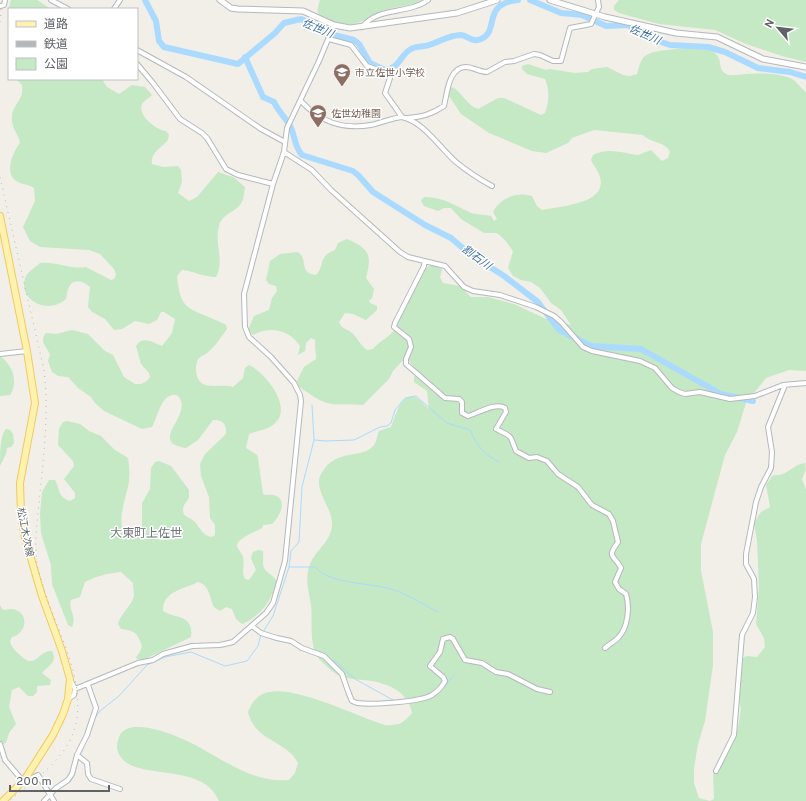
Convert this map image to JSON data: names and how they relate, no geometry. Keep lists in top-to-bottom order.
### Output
{
  "streets": {
    "main road": ["松江木次線"]
  },
  "districts": ["大東町上佐世"],
  "water": ["佐世川", "割石川"],
  "places": {
    "school or university": ["市立佐世小学校", "佐世幼稚園"]
  },
  "legend": ["道路", "鉄道", "公園"],
  "scale_bar": "200 m",
  "north": "top left"
}
